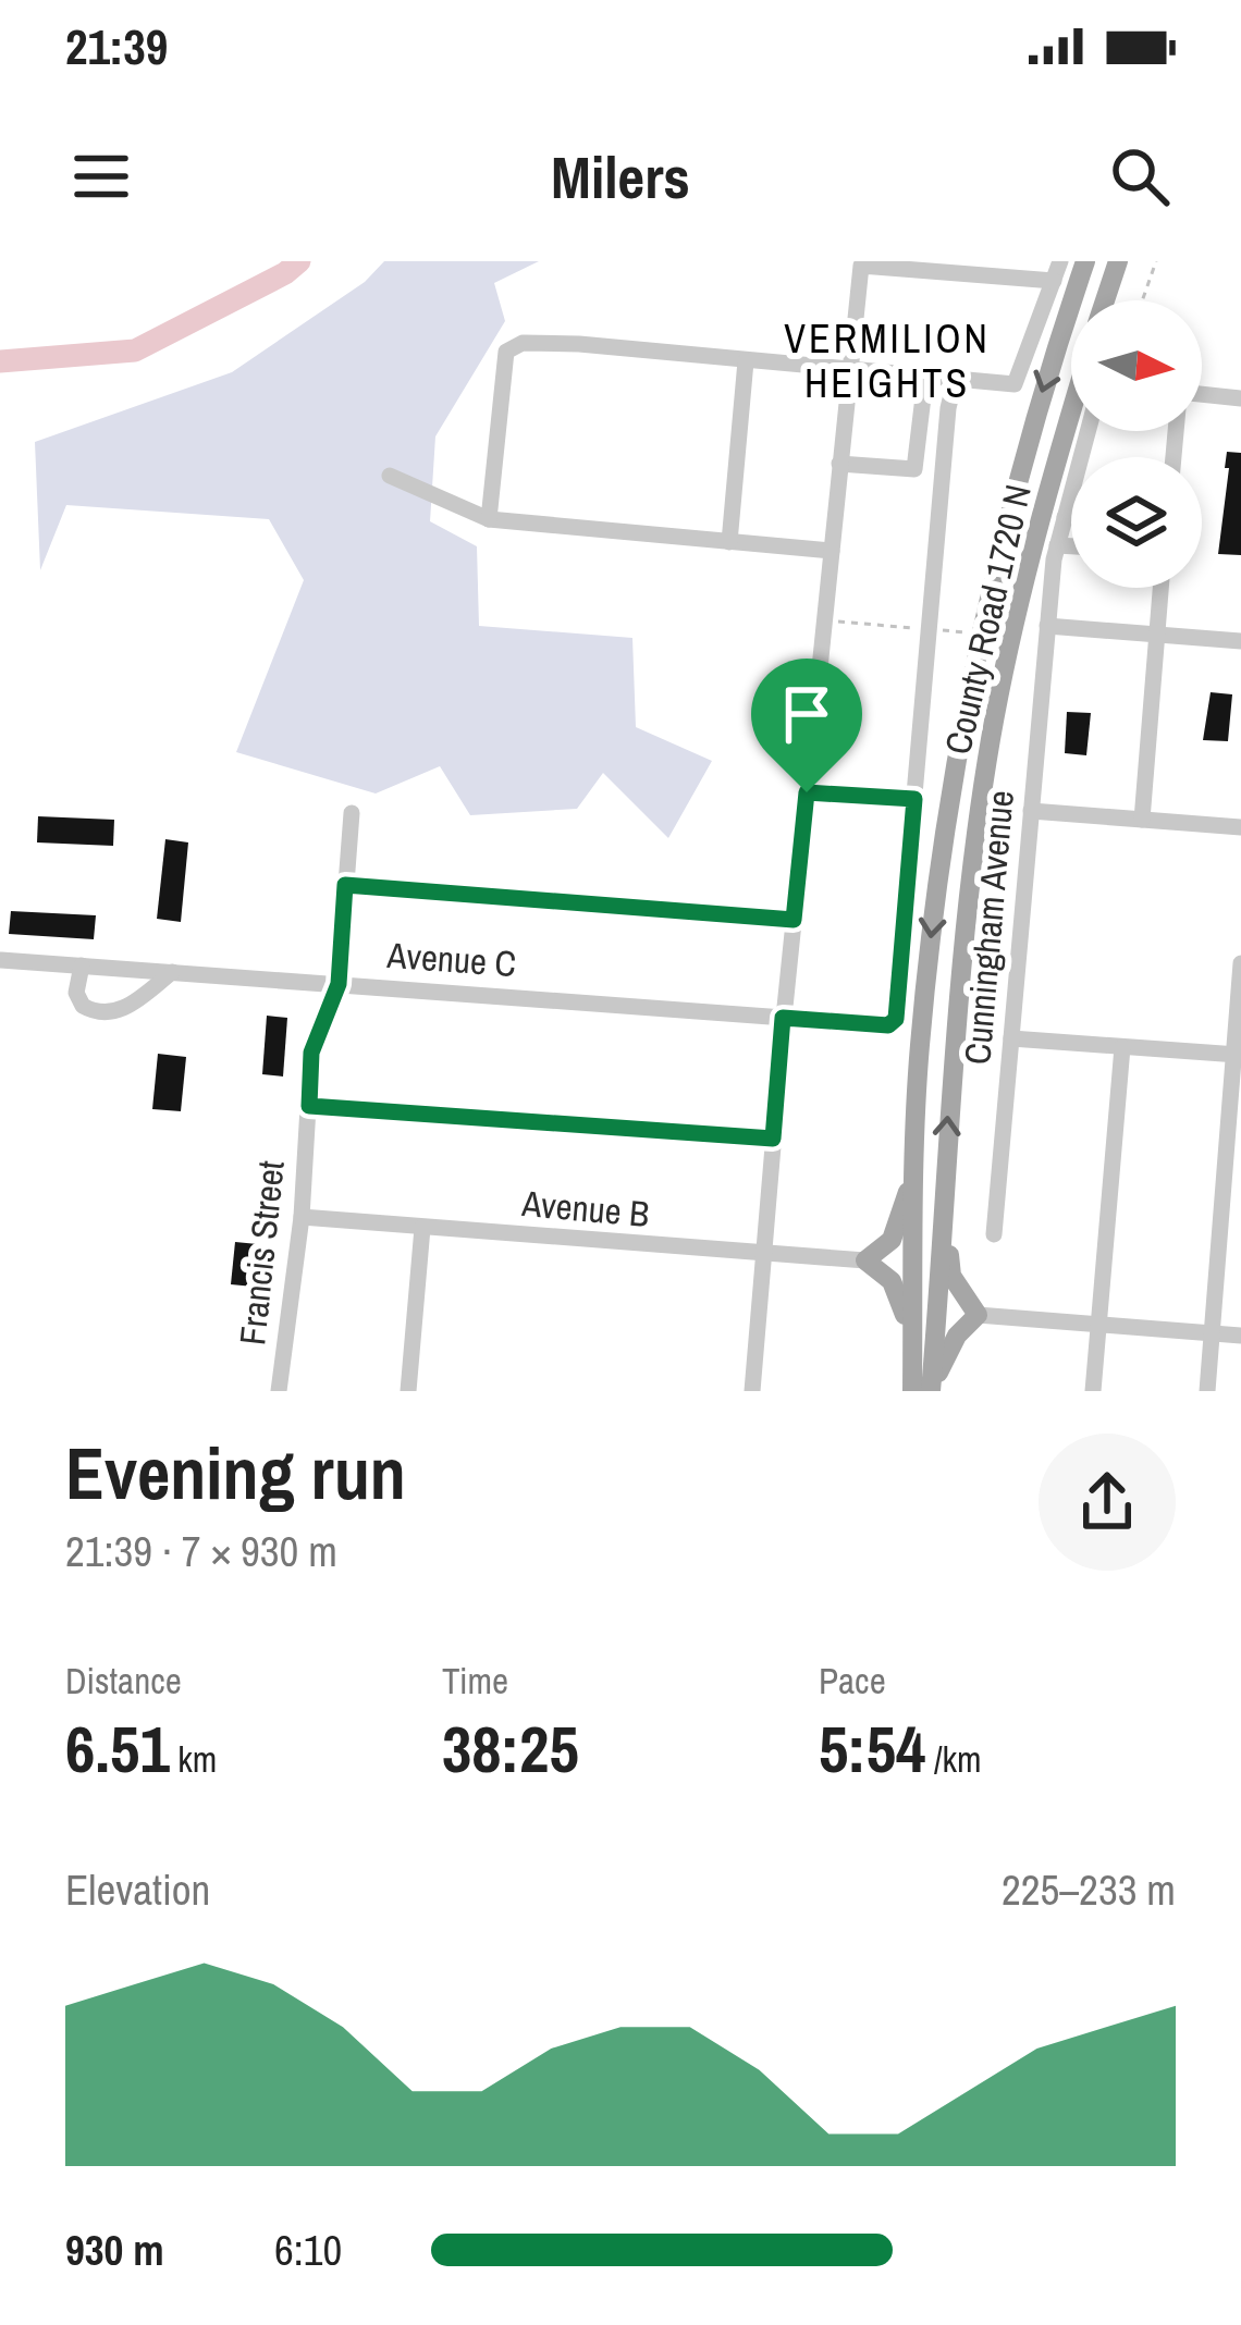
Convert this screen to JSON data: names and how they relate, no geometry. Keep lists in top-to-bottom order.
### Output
{
  "streets": {
    "main road": ["County Road 1720 N"],
    "street": [
      "Cunningham Avenue",
      "Avenue C",
      "Avenue B",
      "Francis Street"
    ]
  },
  "crossings": [
    ["Avenue C", "Francis Street"],
    ["Avenue B", "Francis Street"]
  ],
  "districts": ["VERMILION HEIGHTS"],
  "north": "right",
  "page": {
    "status": "21:39",
    "header": "Milers",
    "heading": ["Evening run", "21:39 · 7 × 930 m"],
    "stats": [
      ["Distance", "6.51 km"],
      ["Time", "38:25"],
      ["Pace", "5:54 /km"]
    ],
    "chart": ["Elevation", "225–233 m"],
    "list": [
      {
        "name": "930 m",
        "note": "6:10"
      }
    ]
  }
}
